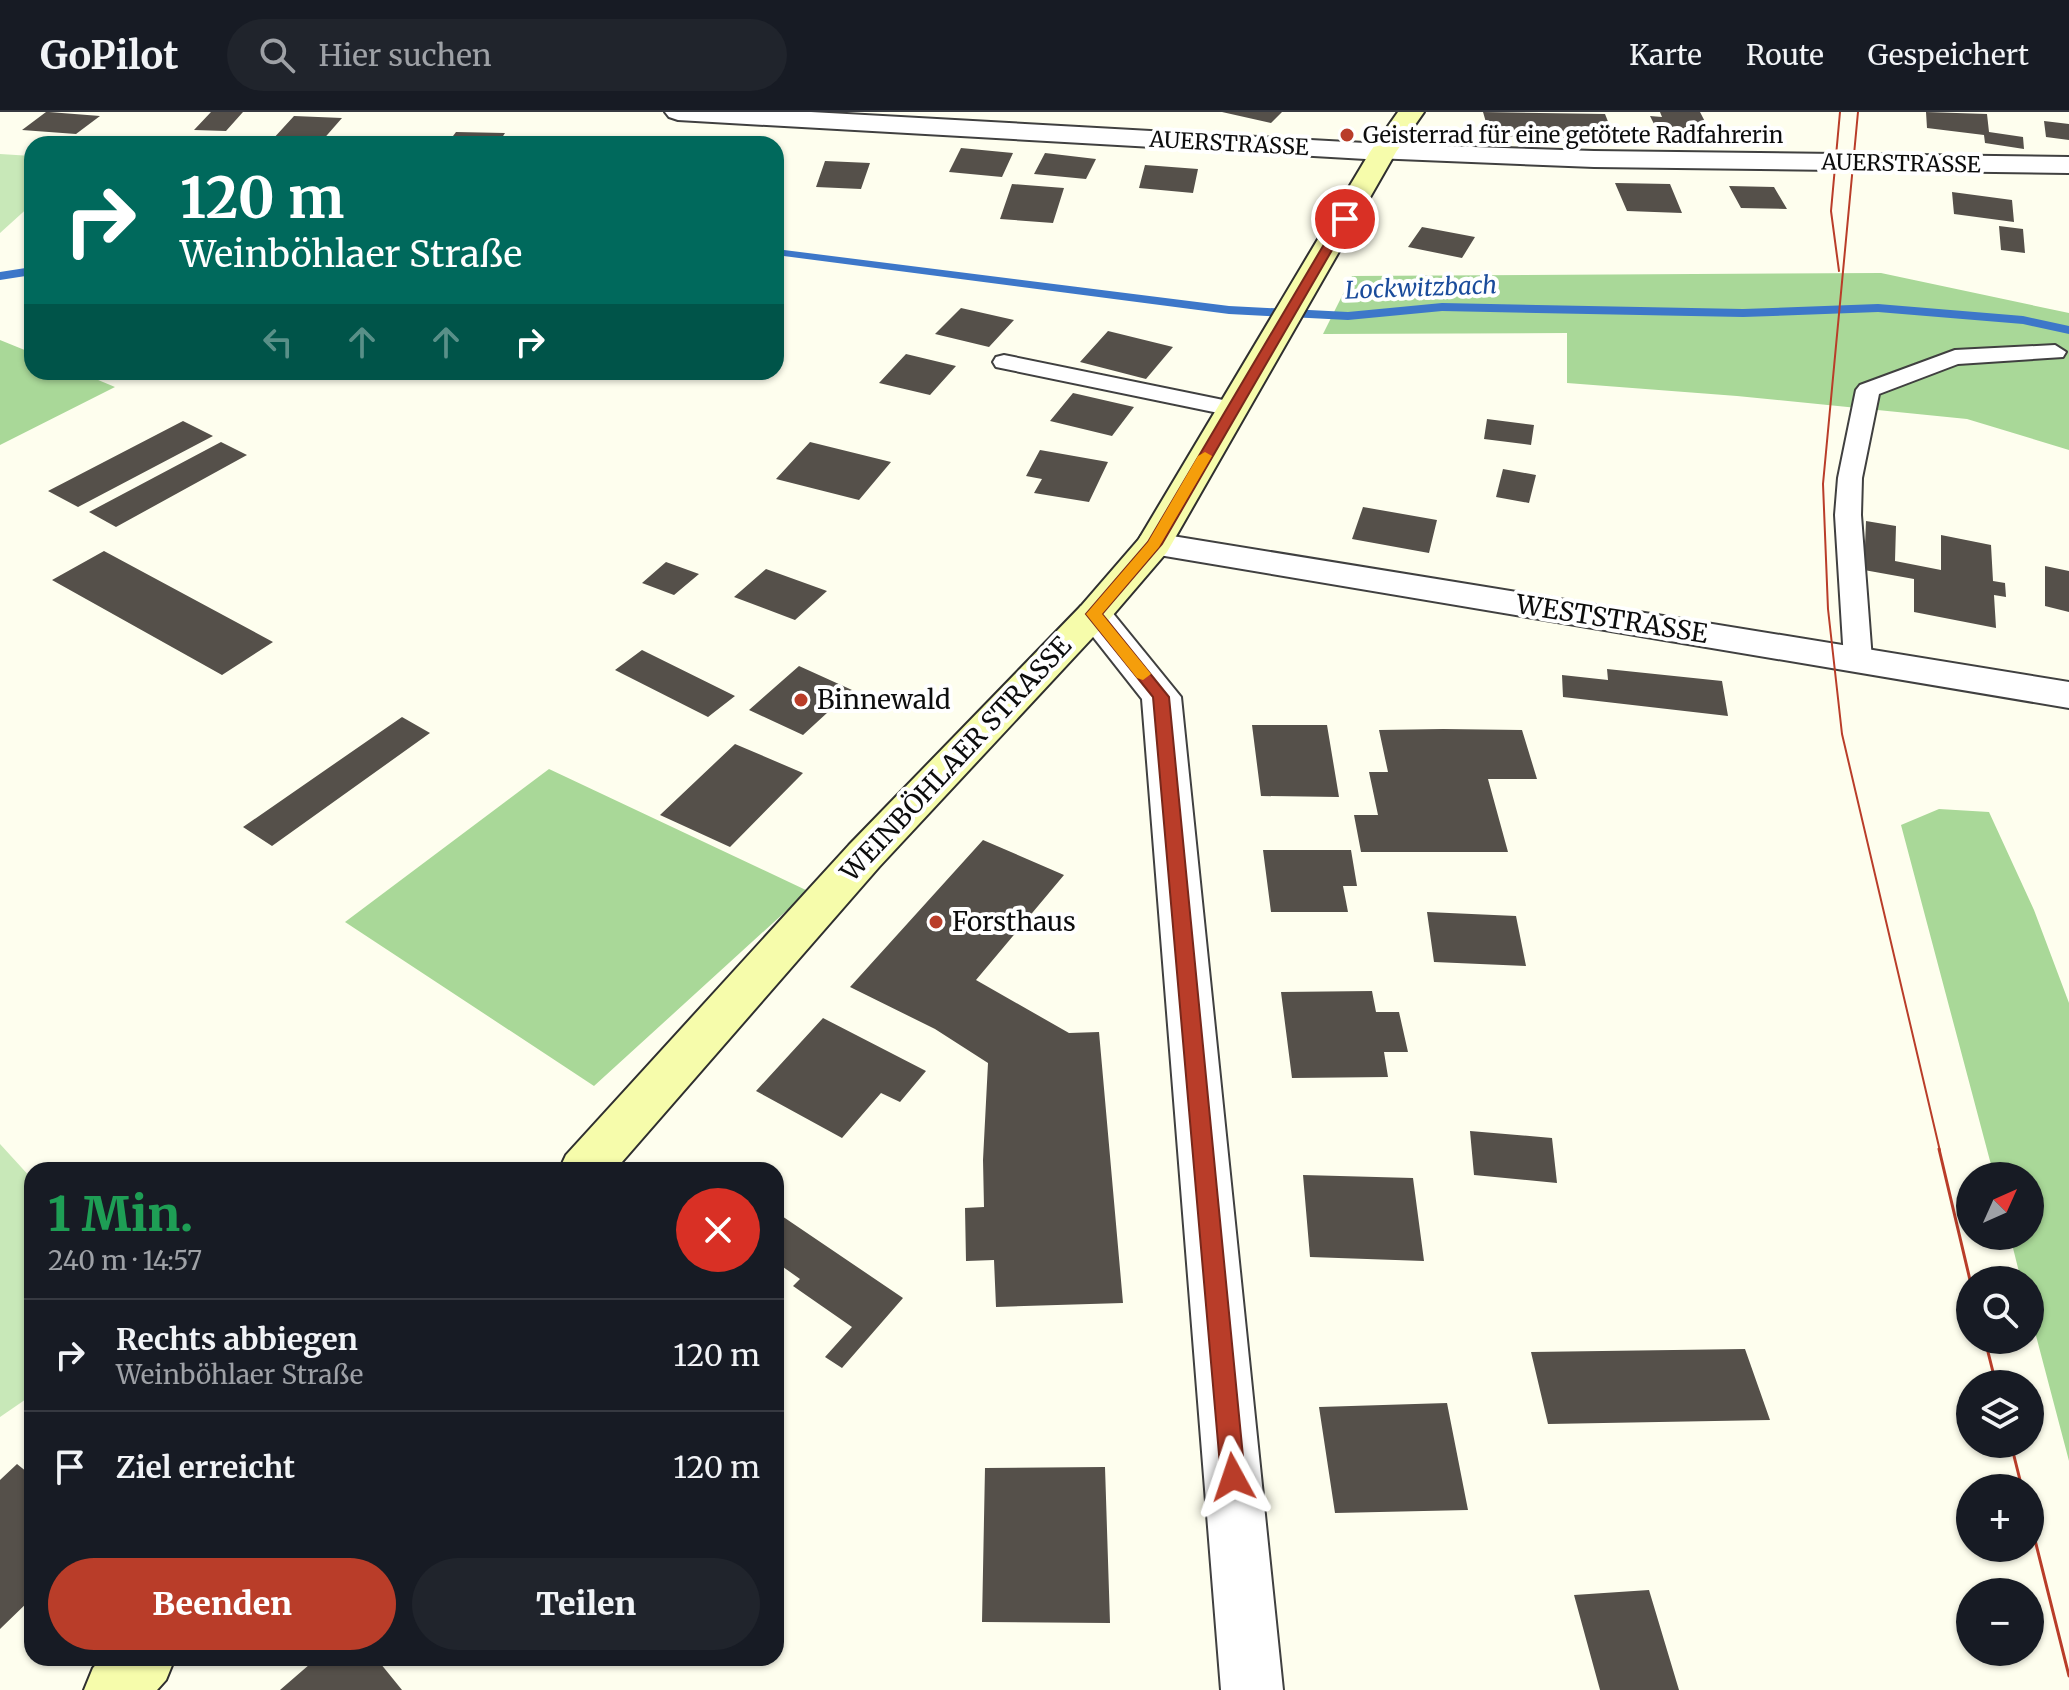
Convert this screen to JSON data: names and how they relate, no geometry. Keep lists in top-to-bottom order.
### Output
{
  "streets": {
    "main road": ["WEINBÖHLAER STRASSE"],
    "street": ["AUERSTRASSE", "WESTSTRASSE"]
  },
  "crossings": [
    ["AUERSTRASSE", "WEINBÖHLAER STRASSE"],
    ["WESTSTRASSE", "WEINBÖHLAER STRASSE"]
  ],
  "water": ["Lockwitzbach"],
  "places": ["Geisterrad für eine getötete Radfahrerin", "Binnewald", "Forsthaus"],
  "north": "top right",
  "page": {
    "header": "GoPilot",
    "search": "Hier suchen",
    "nav": ["Karte", "Route", "Gespeichert"],
    "turn": ["120 m", "Weinböhlaer Straße"],
    "map_buttons": ["+", "−"],
    "heading": ["1 Min.", "240 m · 14:57"],
    "list": [
      {
        "name": "Rechts abbiegen",
        "note": "Weinböhlaer Straße",
        "value": "120 m"
      },
      {
        "name": "Ziel erreicht",
        "value": "120 m"
      }
    ],
    "buttons": ["Beenden", "Teilen"]
  }
}
